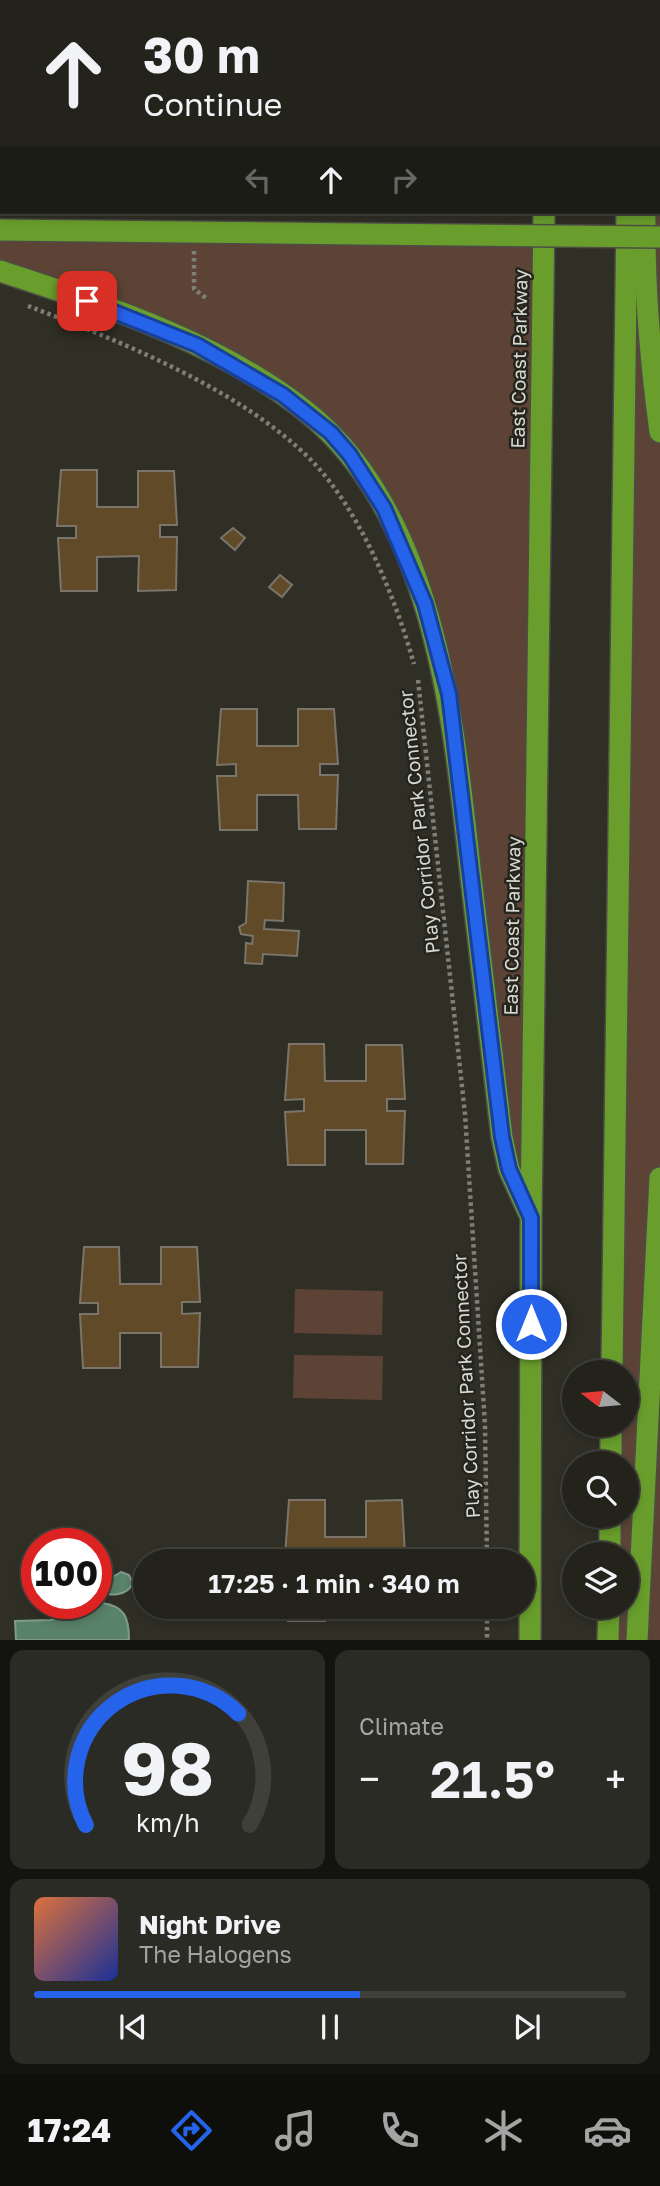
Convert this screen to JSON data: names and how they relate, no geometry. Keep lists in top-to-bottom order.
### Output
{
  "streets": {
    "highway": ["East Coast Parkway"],
    "path": ["Play Corridor Park Connector"]
  },
  "north": "left",
  "page": {
    "turn": ["30 m", "Continue"],
    "limit": "100",
    "trip": "17:25 · 1 min · 340 m",
    "tile": "Climate",
    "heat": ["−", "21.5°", "+"],
    "song": ["Night Drive", "The Halogens"],
    "tabs": "17:24",
    "gauge": ["98", "km/h"]
  }
}
